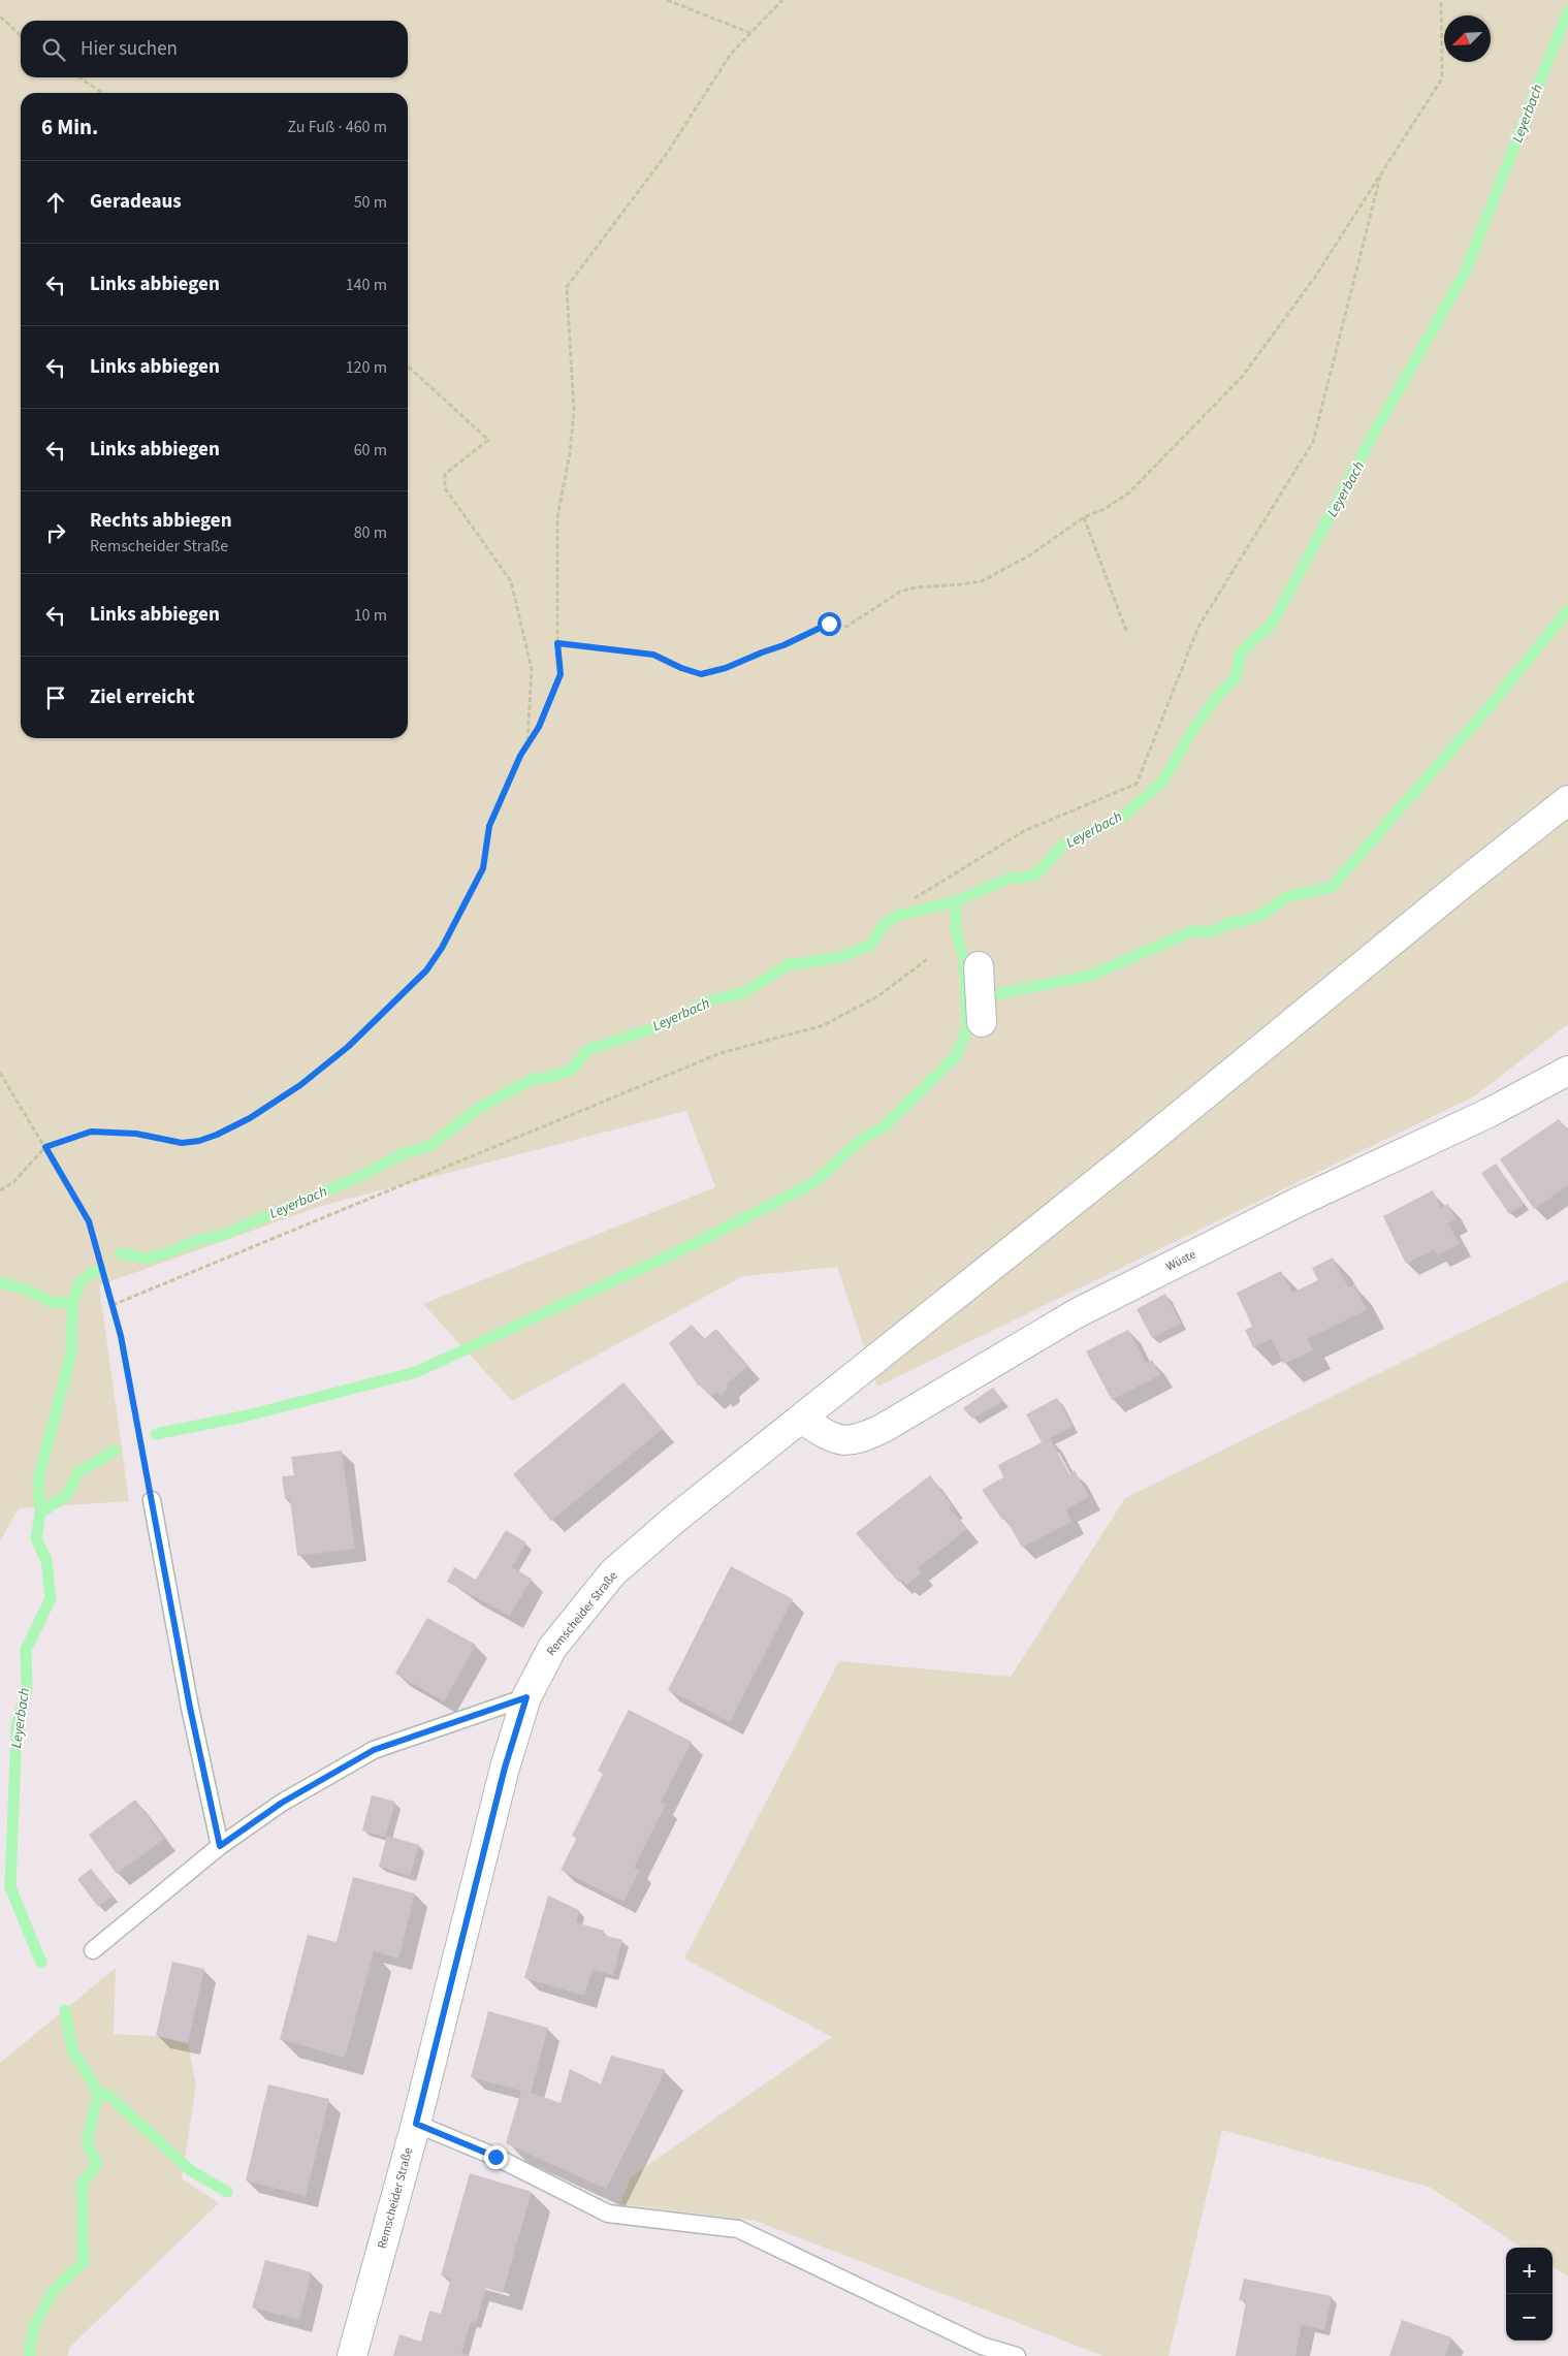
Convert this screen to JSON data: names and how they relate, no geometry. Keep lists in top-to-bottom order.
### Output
{
  "streets": {
    "main road": ["Wüste", "Remscheider Straße"]
  },
  "crossings": [
    ["Wüste", "Remscheider Straße"]
  ],
  "water": ["Leyerbach"],
  "north": "bottom left",
  "page": {
    "search": "Hier suchen",
    "heading": ["6 Min.", "Zu Fuß · 460 m"],
    "list": [
      ["Geradeaus", "50 m"],
      ["Links abbiegen", "140 m"],
      ["Links abbiegen", "120 m"],
      ["Links abbiegen", "60 m"],
      ["Rechts abbiegen", "Remscheider Straße", "80 m"],
      ["Links abbiegen", "10 m"],
      "Ziel erreicht"
    ],
    "map_buttons": ["+", "−"]
  }
}
